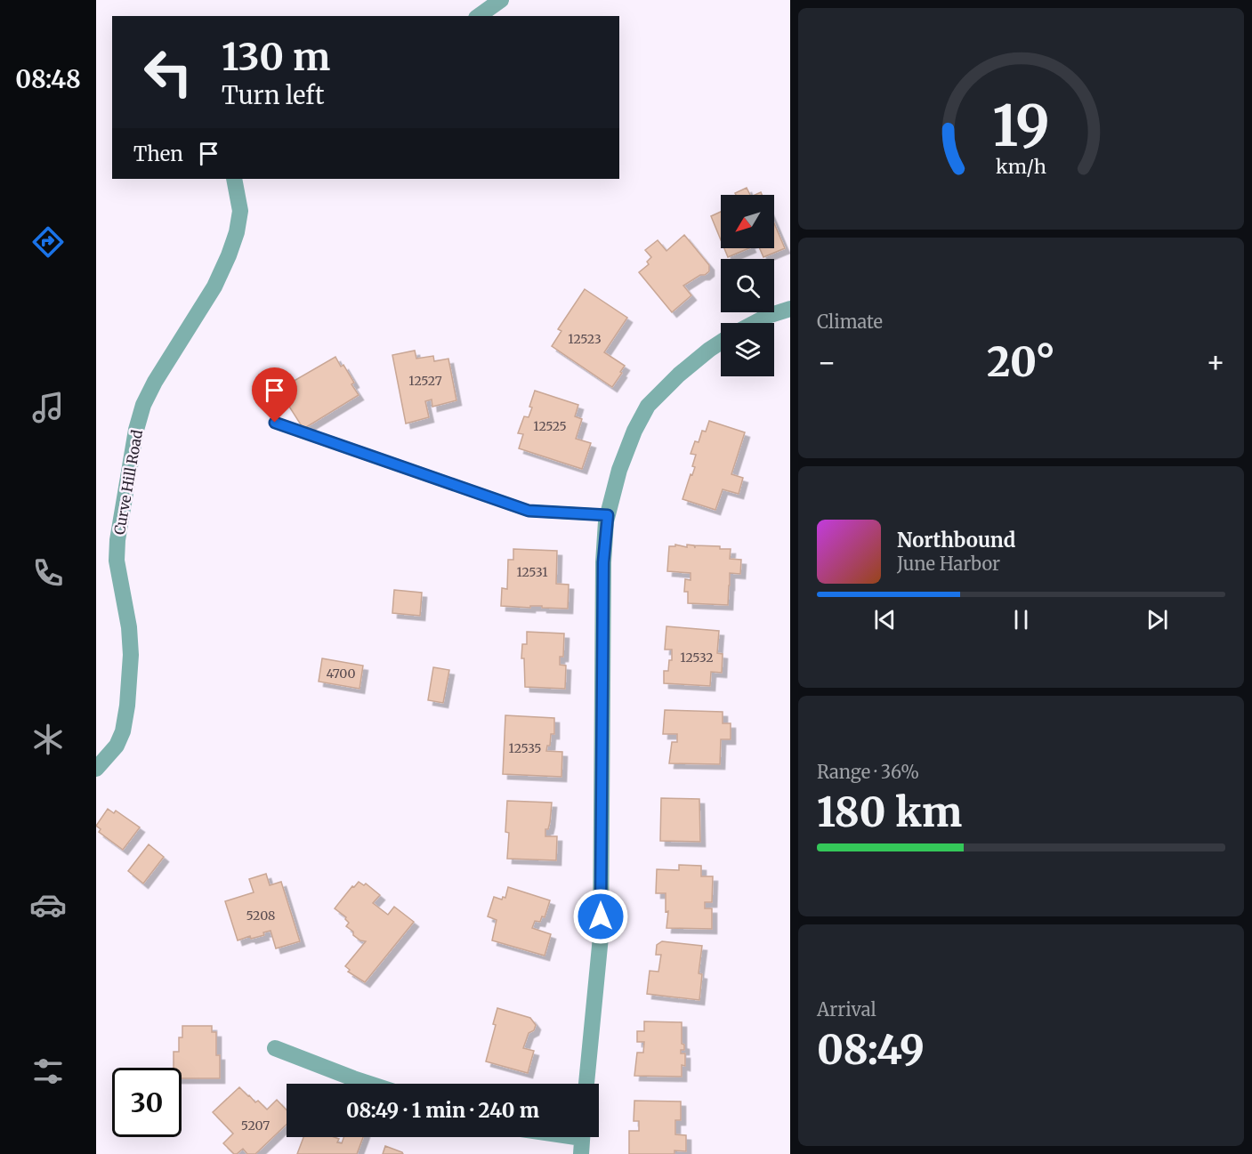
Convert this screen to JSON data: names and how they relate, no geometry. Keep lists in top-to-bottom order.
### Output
{
  "streets": {
    "street": ["Curve Hill Road"]
  },
  "house_numbers": [
    "12523",
    "12527",
    "12525",
    "12531",
    "12532",
    "4700",
    "12535",
    "5208",
    "5207"
  ],
  "north": "bottom left",
  "page": {
    "tabs": "08:48",
    "turn": ["130 m", "Turn left"],
    "then": "Then",
    "tile": [
      "Climate",
      ["Range · 36%", "180 km"],
      ["Arrival", "08:49"]
    ],
    "heat": ["−", "20°", "+"],
    "song": ["Northbound", "June Harbor"],
    "limit": "30",
    "trip": "08:49 · 1 min · 240 m",
    "gauge": ["19", "km/h"]
  }
}
